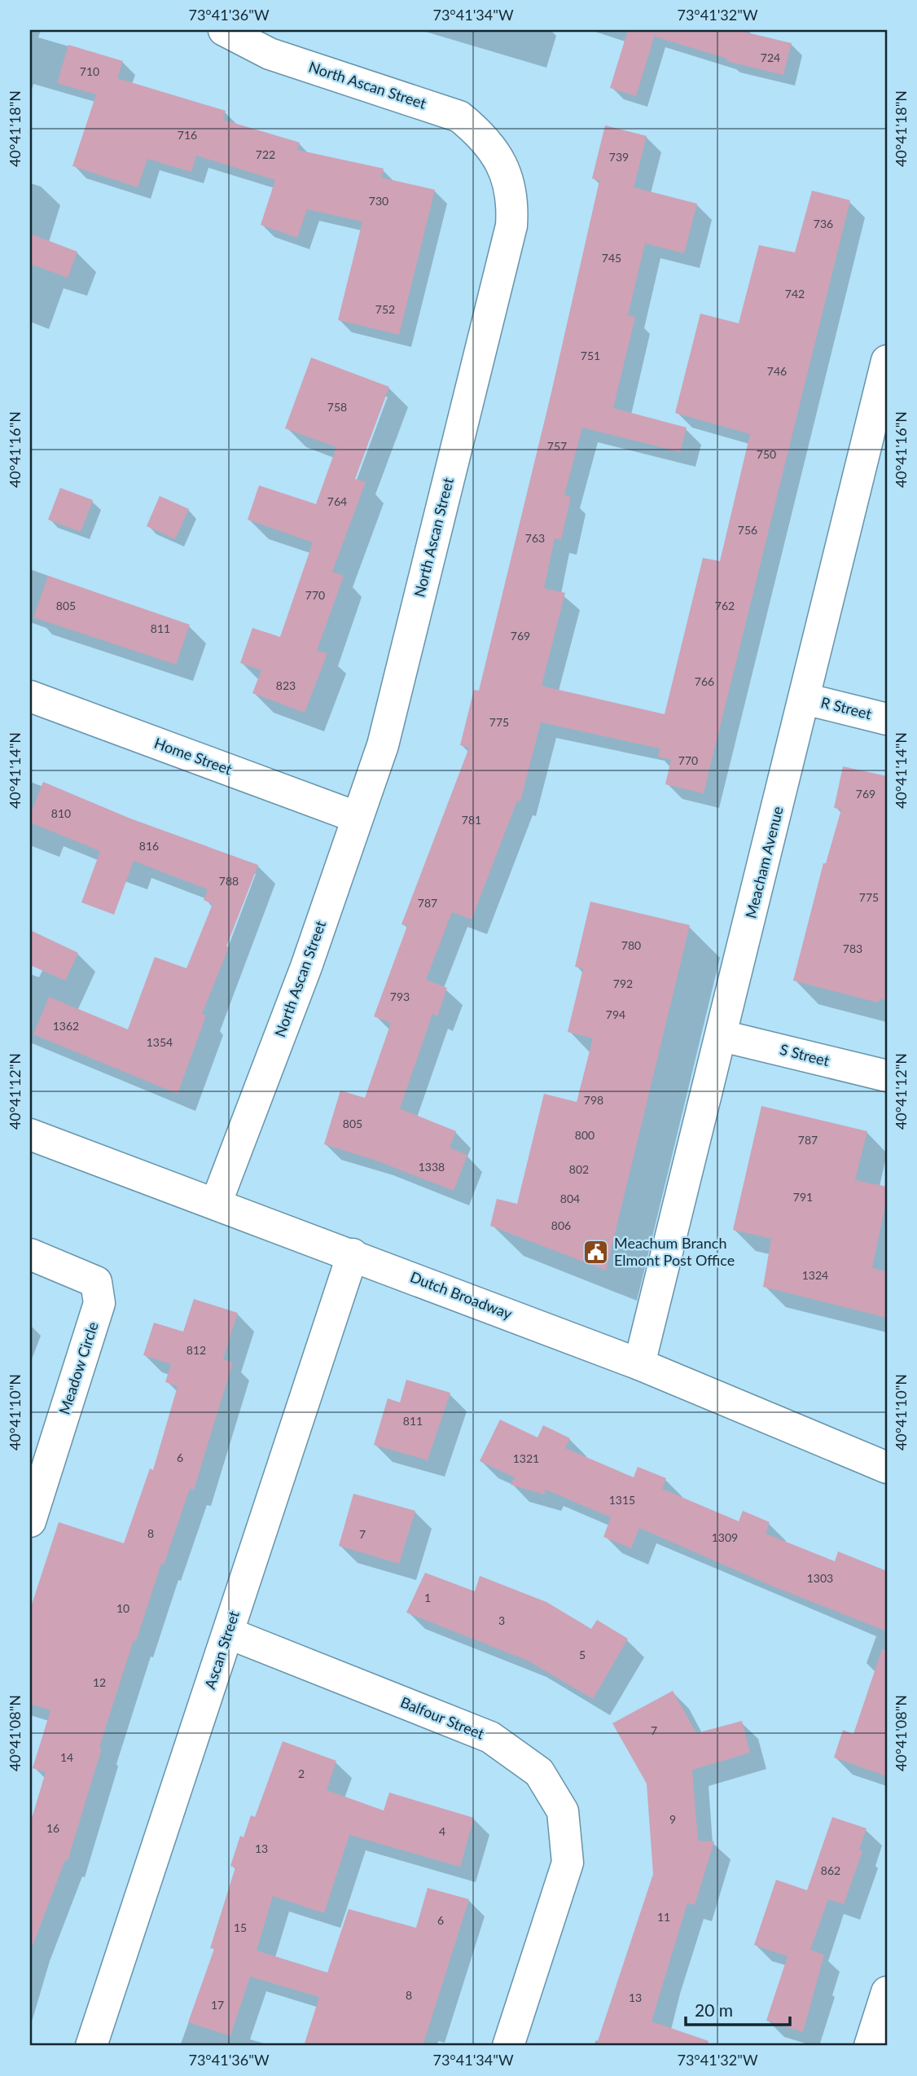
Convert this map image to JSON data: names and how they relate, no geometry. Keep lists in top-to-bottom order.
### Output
{
  "streets": {
    "street": [
      "North Ascan Street",
      "R Street",
      "Home Street",
      "Meacham Avenue",
      "S Street",
      "Dutch Broadway",
      "Meadow Circle",
      "Ascan Street",
      "Balfour Street"
    ]
  },
  "crossings": [
    ["North Ascan Street", "Home Street"],
    ["North Ascan Street", "Dutch Broadway"],
    ["R Street", "Meacham Avenue"],
    ["Meacham Avenue", "S Street"],
    ["Meacham Avenue", "Dutch Broadway"],
    ["Dutch Broadway", "Ascan Street"],
    ["Ascan Street", "Balfour Street"]
  ],
  "places": {
    "public building": ["Meachum Branch Elmont Post Office"]
  },
  "house_numbers": [
    "724",
    "710",
    "716",
    "722",
    "739",
    "730",
    "736",
    "745",
    "742",
    "752",
    "751",
    "746",
    "758",
    "757",
    "750",
    "764",
    "756",
    "763",
    "770",
    "805",
    "762",
    "811",
    "769",
    "766",
    "823",
    "775",
    "770",
    "769",
    "810",
    "781",
    "816",
    "788",
    "775",
    "787",
    "780",
    "783",
    "792",
    "793",
    "794",
    "1362",
    "1354",
    "798",
    "805",
    "800",
    "787",
    "1338",
    "802",
    "791",
    "804",
    "806",
    "1324",
    "812",
    "811",
    "6",
    "1321",
    "1315",
    "8",
    "7",
    "1309",
    "1303",
    "1",
    "10",
    "3",
    "5",
    "12",
    "7",
    "14",
    "2",
    "9",
    "16",
    "4",
    "13",
    "862",
    "11",
    "6",
    "15",
    "8",
    "13",
    "17"
  ],
  "scale_bar": "20 m",
  "coordinates": [
    "73°41'36\"W",
    "73°41'34\"W",
    "73°41'32\"W",
    "40°41'18\"N",
    "40°41'16\"N",
    "40°41'14\"N",
    "40°41'12\"N",
    "40°41'10\"N",
    "40°41'08\"N"
  ]
}
